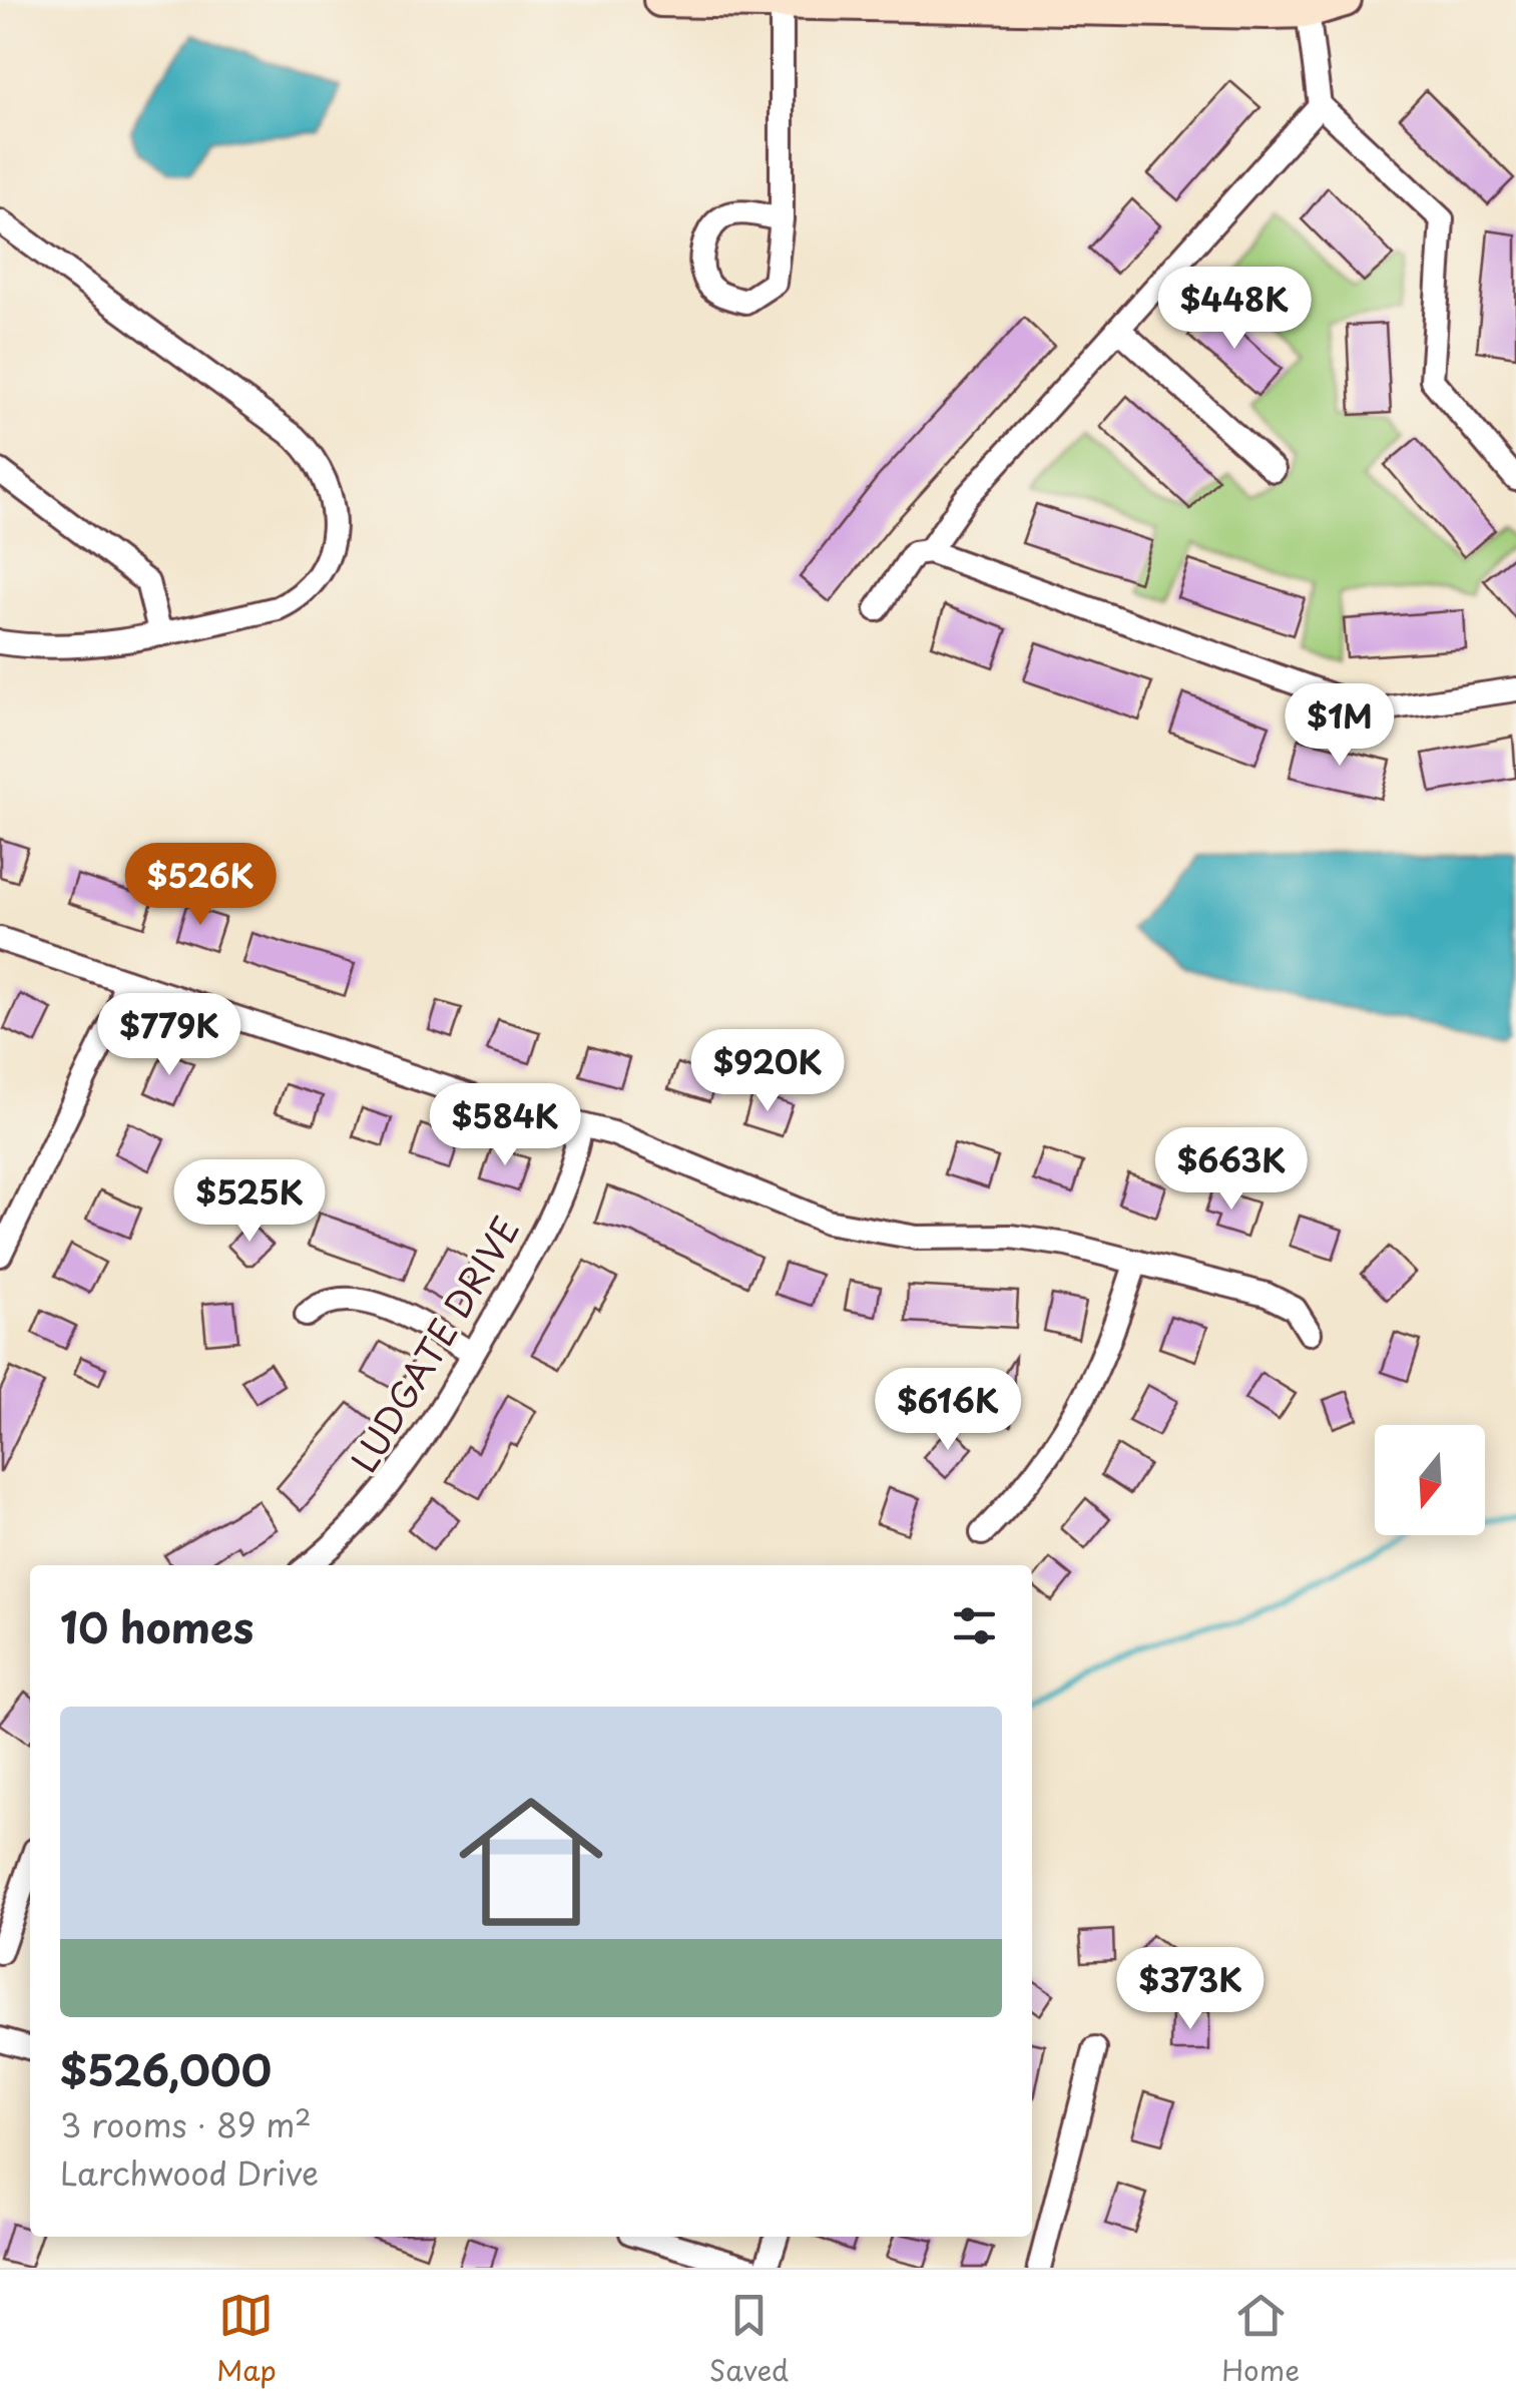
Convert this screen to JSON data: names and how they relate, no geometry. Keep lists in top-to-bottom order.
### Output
{
  "streets": {
    "street": ["LUDGATE DRIVE"]
  },
  "north": "bottom",
  "page": {
    "price": [
      "$448K",
      "$1M",
      "$526K",
      "$779K",
      "$920K",
      "$584K",
      "$663K",
      "$525K",
      "$616K",
      "$373K"
    ],
    "heading": "10 homes",
    "list": [
      {
        "name": "$526,000",
        "note": "3 rooms · 89 m² · Larchwood Drive"
      }
    ],
    "tabs": ["Map", "Saved", "Home"]
  }
}
